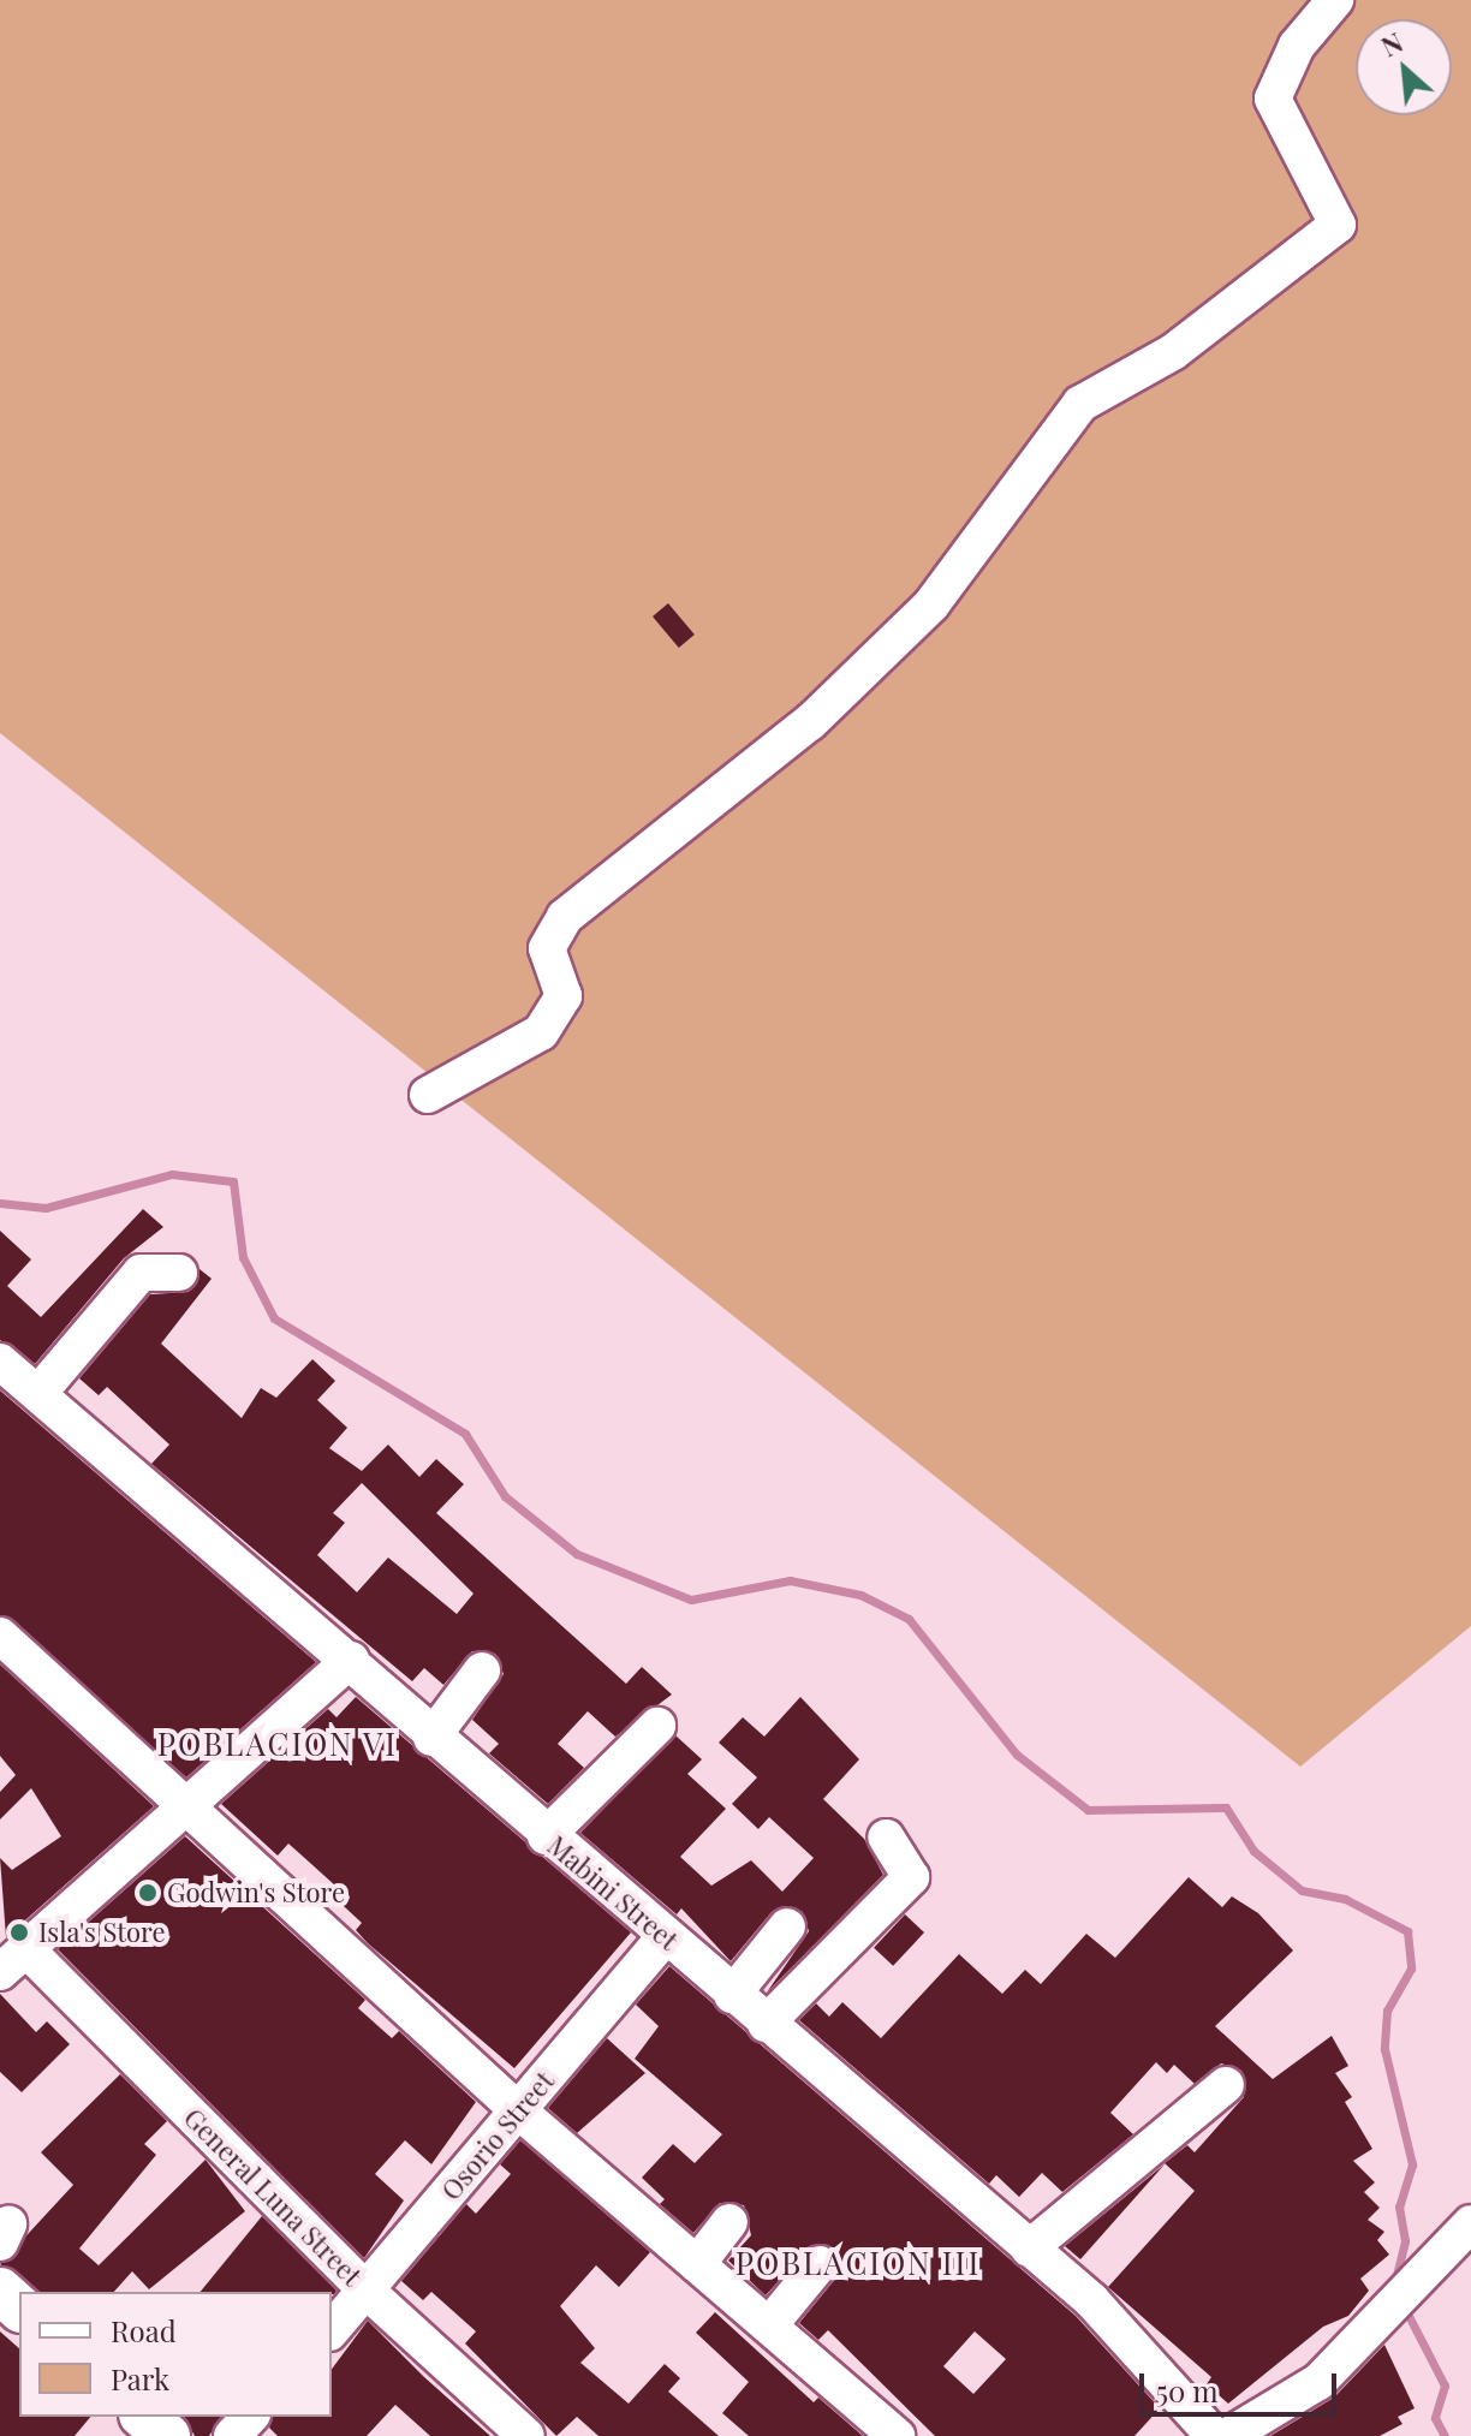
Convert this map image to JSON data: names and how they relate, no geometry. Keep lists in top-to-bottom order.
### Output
{
  "streets": {
    "street": ["Mabini Street", "Osorio Street", "General Luna Street"]
  },
  "crossings": [
    ["Mabini Street", "Osorio Street"],
    ["Osorio Street", "General Luna Street"]
  ],
  "districts": ["POBLACION VI", "POBLACION III"],
  "places": ["Godwin's Store", "Isla's Store"],
  "legend": ["Road", "Park"],
  "scale_bar": "50 m",
  "north": "top left"
}
